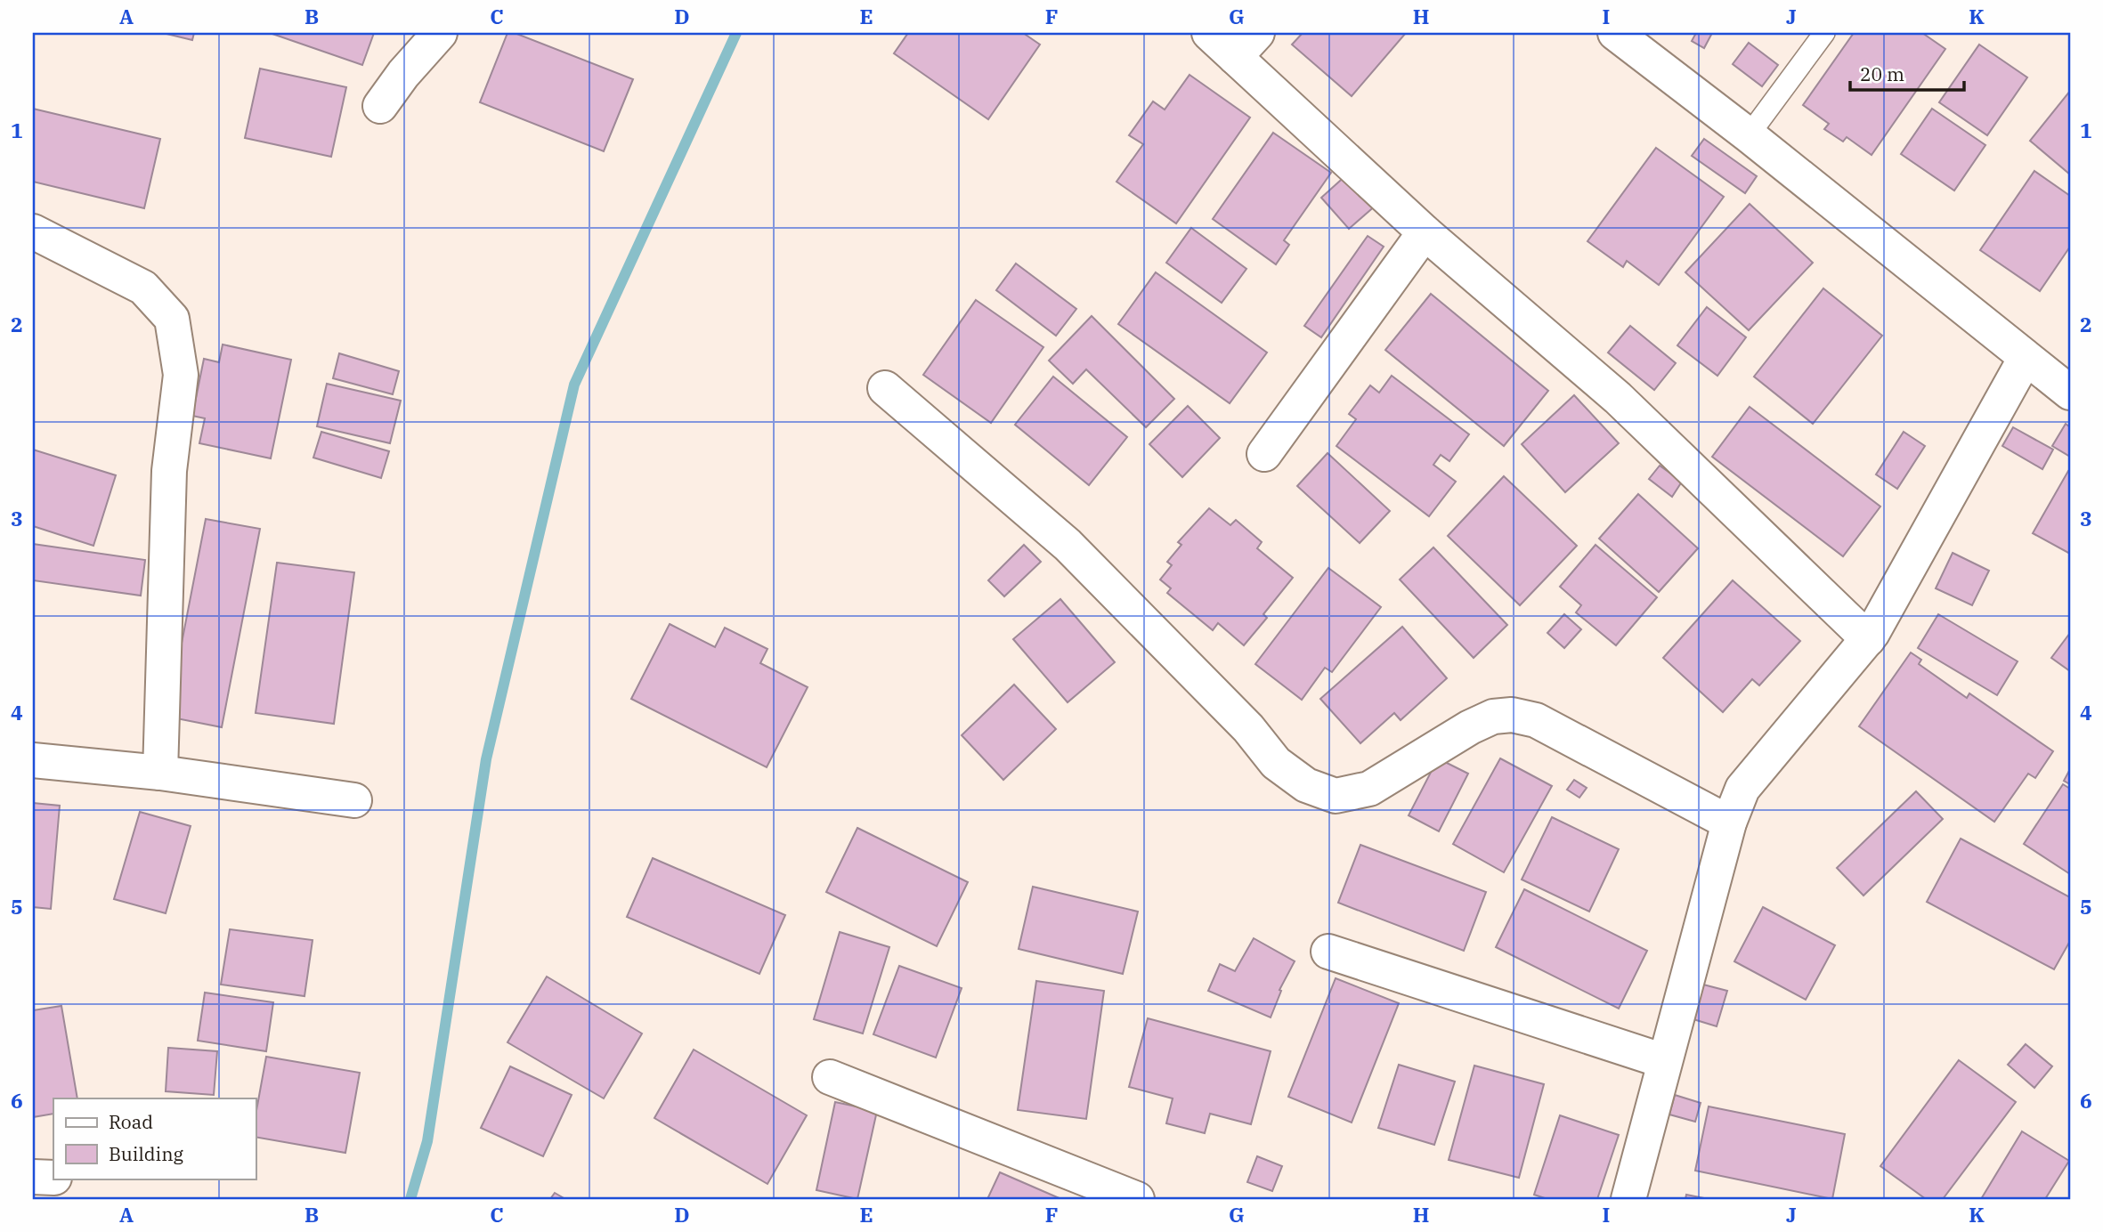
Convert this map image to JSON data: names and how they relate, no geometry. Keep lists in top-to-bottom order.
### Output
{
  "legend": ["Road", "Building"],
  "scale_bar": "20 m",
  "grid": {
    "columns": [
      "A",
      "B",
      "C",
      "D",
      "E",
      "F",
      "G",
      "H",
      "I",
      "J",
      "K"
    ],
    "rows": [
      "1",
      "2",
      "3",
      "4",
      "5",
      "6"
    ]
  }
}
